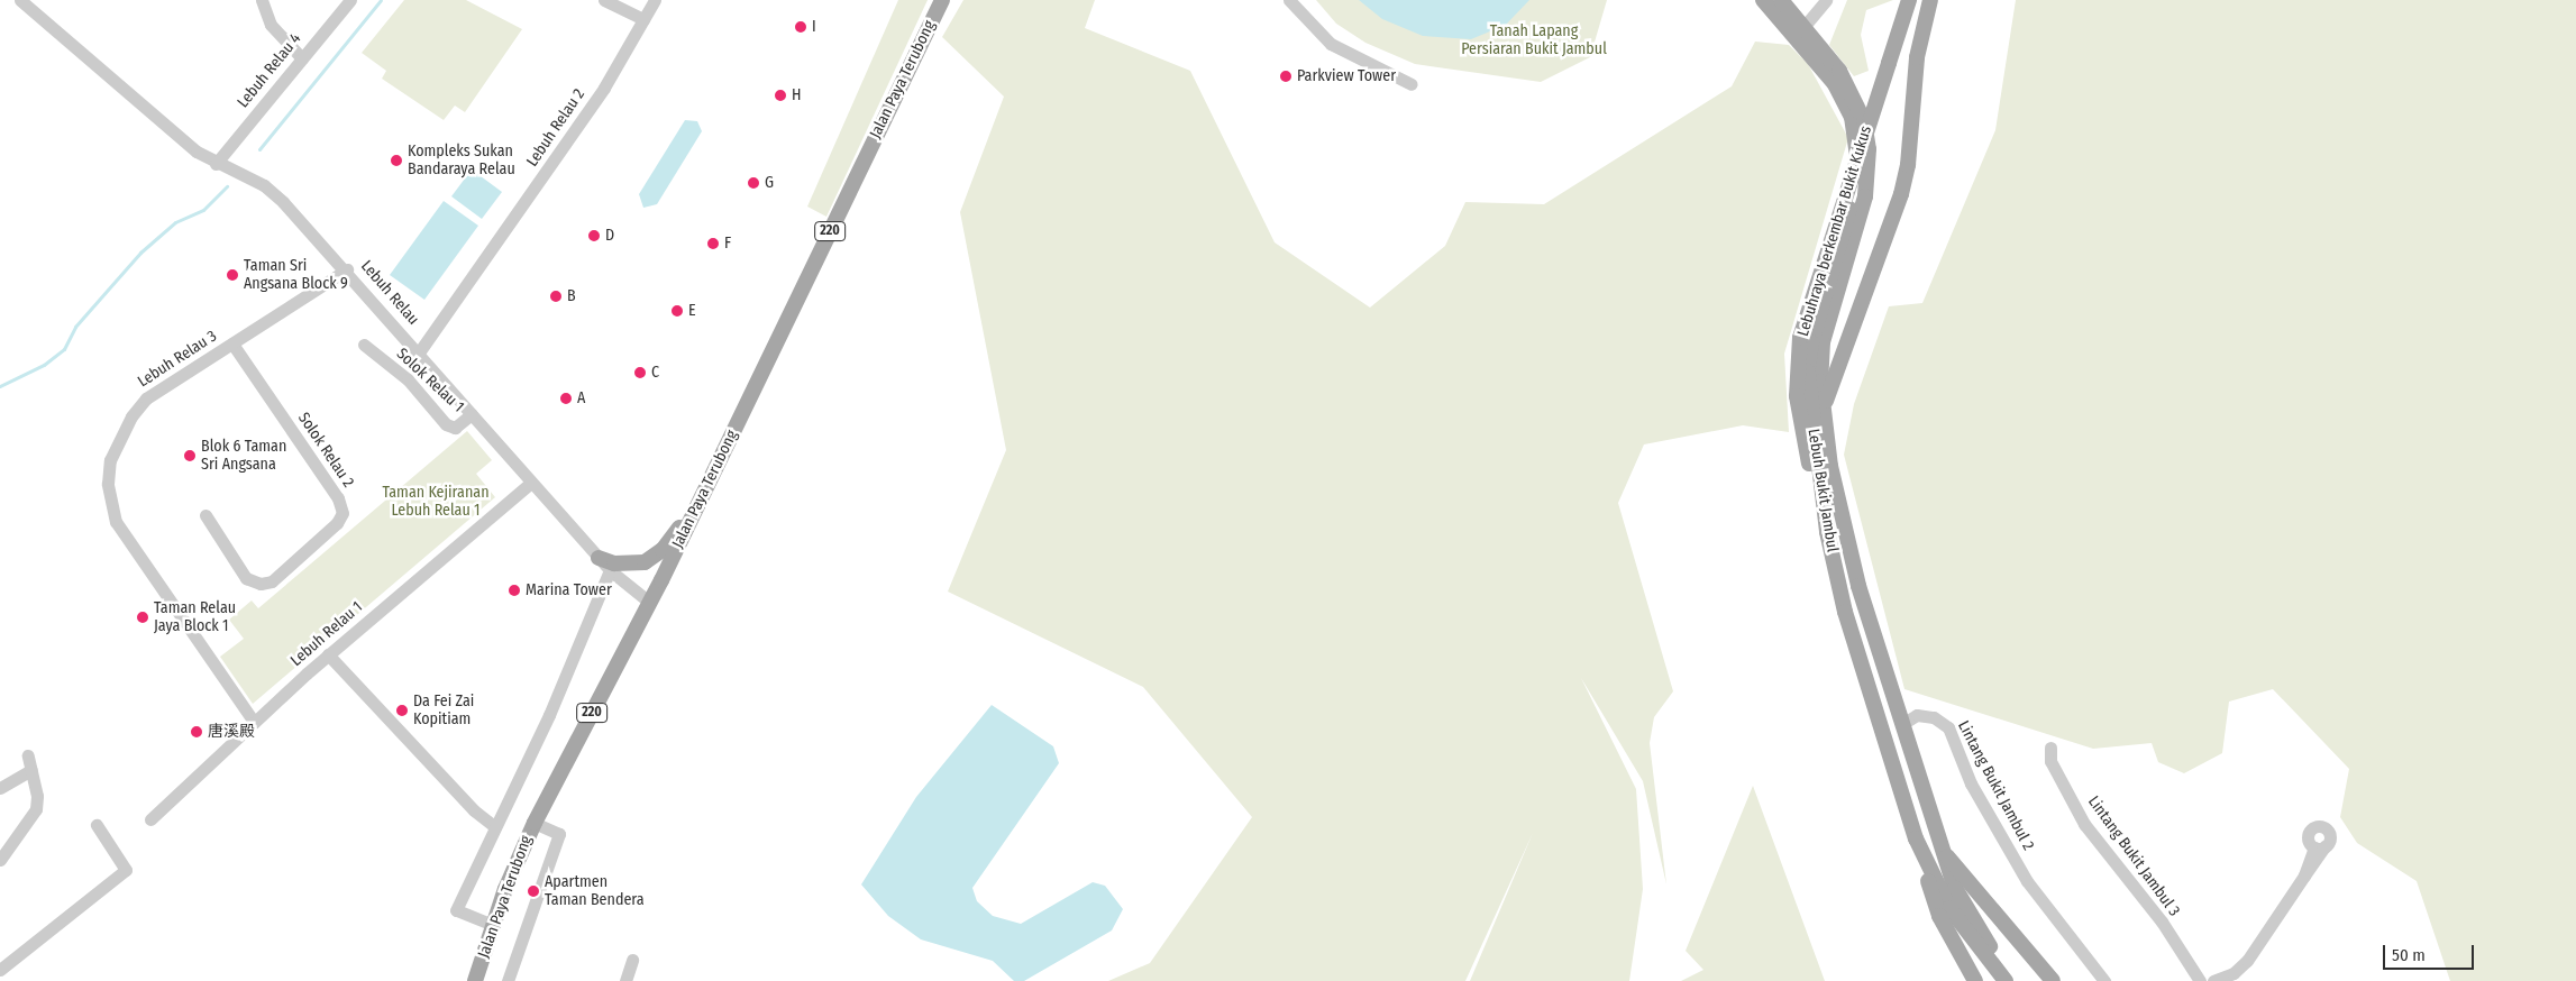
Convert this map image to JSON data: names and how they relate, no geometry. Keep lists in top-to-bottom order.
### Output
{
  "streets": {
    "main road": [
      "Jalan Paya Terubong",
      "220",
      "Lebuhraya berkembar Bukit Kukus",
      "Lebuh Bukit Jambul"
    ],
    "street": [
      "Lebuh Relau 4",
      "Lebuh Relau 2",
      "Lebuh Relau",
      "Lebuh Relau 3",
      "Solok Relau 1",
      "Solok Relau 2",
      "Lebuh Relau 1",
      "Lintang Bukit Jambul 2",
      "Lintang Bukit Jambul 3"
    ]
  },
  "crossings": [
    ["Lebuh Relau 4", "Lebuh Relau"],
    ["Jalan Paya Terubong", "Lebuh Relau"],
    ["Lebuh Relau 2", "Lebuh Relau"],
    ["Lebuhraya berkembar Bukit Kukus", "Lebuh Bukit Jambul"],
    ["Lebuh Relau", "Lebuh Relau 3"],
    ["Lebuh Relau", "Solok Relau 1"],
    ["Lebuh Relau", "Lebuh Relau 1"],
    ["Lebuh Relau 3", "Solok Relau 2"],
    ["Lebuh Relau 3", "Lebuh Relau 1"],
    ["Lebuh Bukit Jambul", "Lintang Bukit Jambul 2"]
  ],
  "parks": ["Tanah Lapang Persiaran Bukit Jambul", "Taman Kejiranan Lebuh Relau 1"],
  "places": [
    "I",
    "Parkview Tower",
    "H",
    "Kompleks Sukan Bandaraya Relau",
    "G",
    "D",
    "F",
    "Taman Sri Angsana Block 9",
    "B",
    "E",
    "C",
    "A",
    "Blok 6 Taman Sri Angsana",
    "Marina Tower",
    "Taman Relau Jaya Block 1",
    "Da Fei Zai Kopitiam",
    "唐溪殿",
    "Apartmen Taman Bendera"
  ],
  "scale_bar": "50 m"
}
